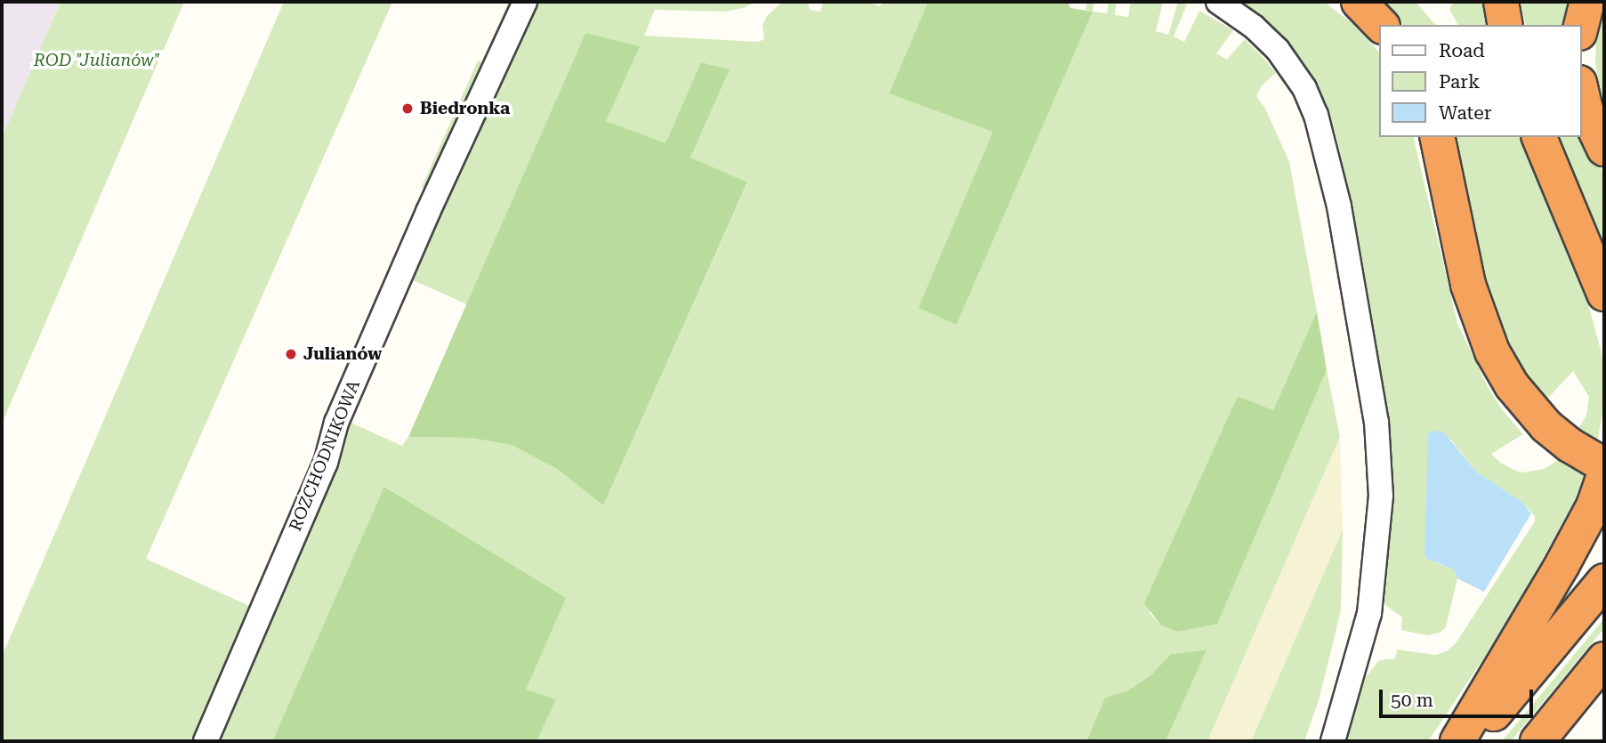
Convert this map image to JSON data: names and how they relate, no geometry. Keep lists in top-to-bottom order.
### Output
{
  "streets": {
    "street": ["ROZCHODNIKOWA"]
  },
  "parks": ["ROD \"Julianów\""],
  "places": ["Biedronka", "Julianów"],
  "legend": ["Road", "Park", "Water"],
  "scale_bar": "50 m"
}
